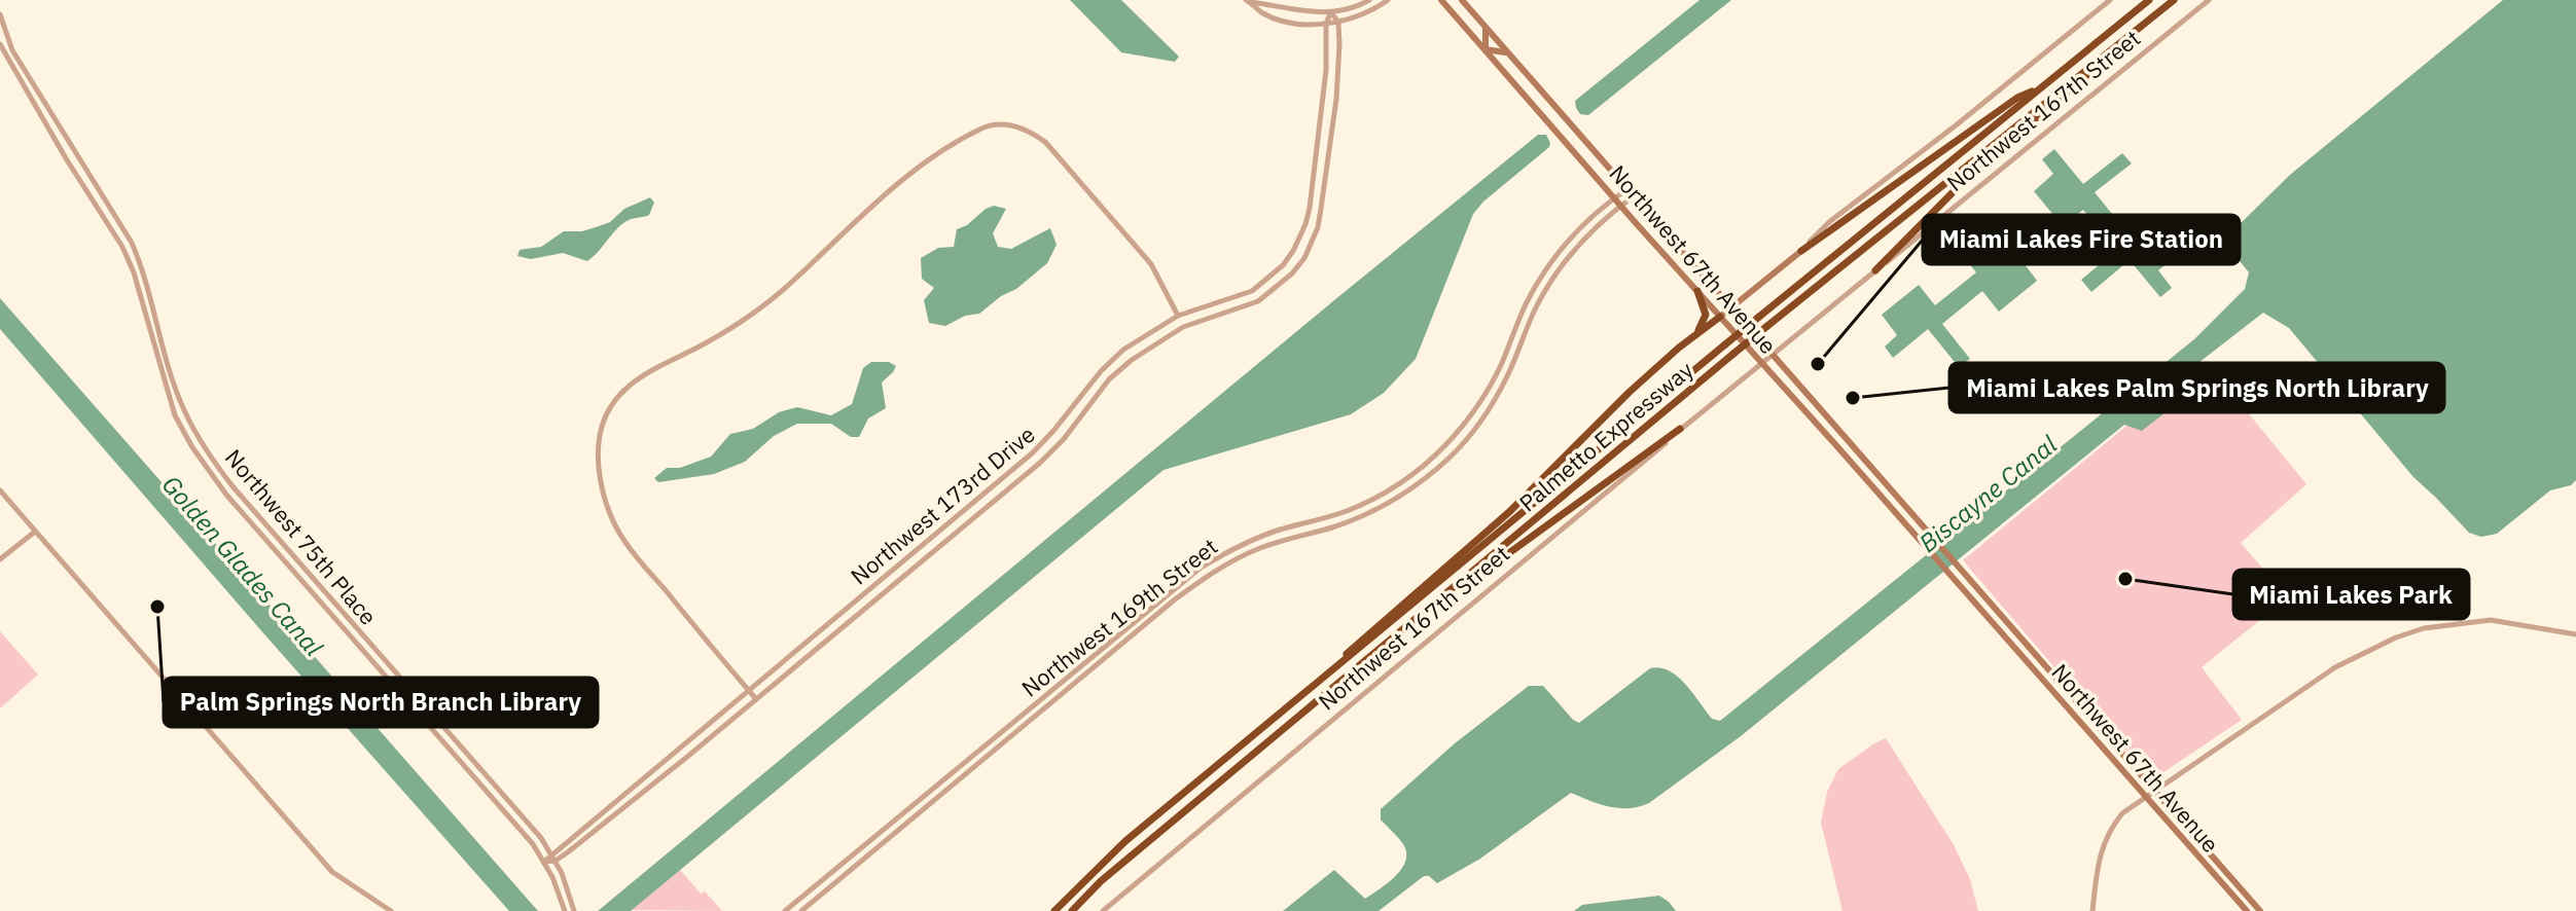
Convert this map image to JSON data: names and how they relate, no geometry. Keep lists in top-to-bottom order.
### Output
{
  "streets": {
    "highway": ["Palmetto Expressway"],
    "main road": ["Northwest 167th Street", "Northwest 67th Avenue"],
    "street": ["Northwest 173rd Drive", "Northwest 75th Place", "Northwest 169th Street"]
  },
  "crossings": [
    ["Northwest 167th Street", "Northwest 67th Avenue"],
    ["Northwest 67th Avenue", "Northwest 169th Street"],
    ["Northwest 173rd Drive", "Northwest 75th Place"]
  ],
  "water": ["Biscayne Canal", "Golden Glades Canal"],
  "places": [
    "Miami Lakes Fire Station",
    "Miami Lakes Palm Springs North Library",
    "Miami Lakes Park",
    "Palm Springs North Branch Library"
  ]
}
